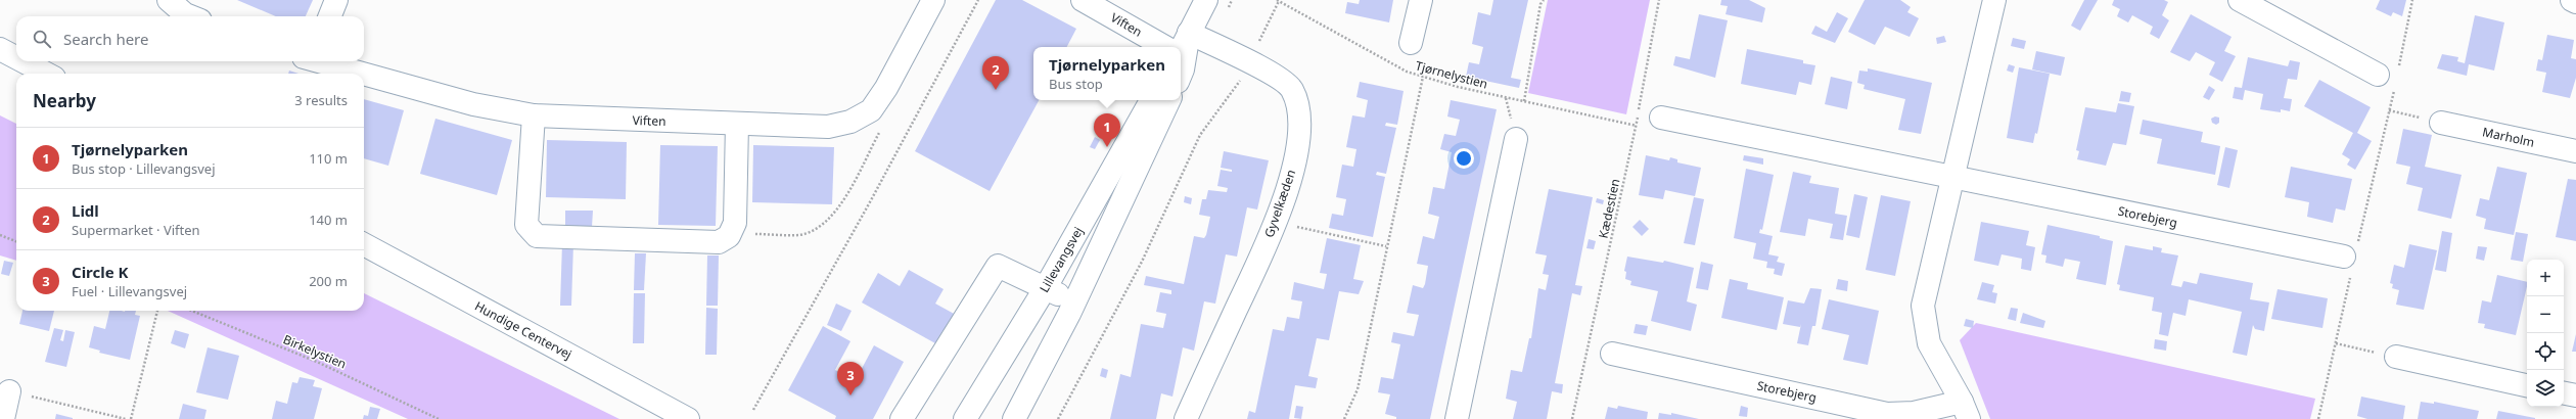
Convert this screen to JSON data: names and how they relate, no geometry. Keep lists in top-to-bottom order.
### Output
{
  "streets": {
    "street": [
      "Viften",
      "Marholm",
      "Gyvelkæden",
      "Storebjerg",
      "Lillevangsvej",
      "Hundige Centervej"
    ],
    "path": ["Tjørnelystien", "Kædestien", "Birkelystien"]
  },
  "crossings": [
    ["Tjørnelystien", "Kædestien"]
  ],
  "page": {
    "search": "Search here",
    "popup": ["Tjørnelyparken", "Bus stop"],
    "pins": ["2", "1", "3"],
    "heading": ["Nearby", "3 results"],
    "list": [
      {
        "mark": "1",
        "name": "Tjørnelyparken",
        "note": "Bus stop · Lillevangsvej",
        "value": "110 m"
      },
      {
        "mark": "2",
        "name": "Lidl",
        "note": "Supermarket · Viften",
        "value": "140 m"
      },
      {
        "mark": "3",
        "name": "Circle K",
        "note": "Fuel · Lillevangsvej",
        "value": "200 m"
      }
    ],
    "map_buttons": ["+", "−"]
  }
}
